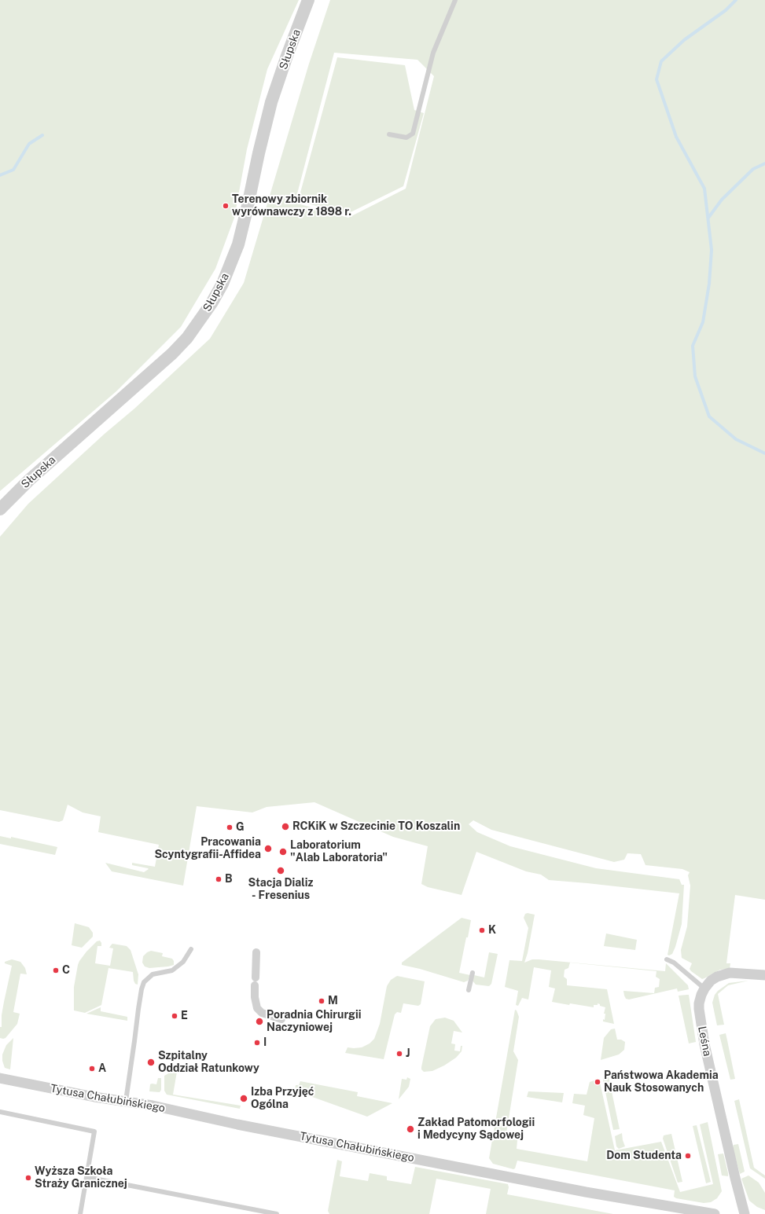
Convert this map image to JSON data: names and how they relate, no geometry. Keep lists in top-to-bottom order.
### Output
{
  "streets": {
    "street": ["Słupska", "Leśna", "Tytusa Chałubińskiego"]
  },
  "places": [
    "Terenowy zbiornik wyrównawczy z 1898 r.",
    "RCKiK w Szczecinie TO Koszalin",
    "G",
    "Pracowania Scyntygrafii-Affidea",
    "Laboratorium \"Alab Laboratoria\"",
    "Stacja Dializ - Fresenius",
    "B",
    "K",
    "C",
    "M",
    "E",
    "Poradnia Chirurgii Naczyniowej",
    "I",
    "J",
    "Szpitalny Oddział Ratunkowy",
    "A",
    "Państwowa Akademia Nauk Stosowanych",
    "Izba Przyjęć Ogólna",
    "Zakład Patomorfologii i Medycyny Sądowej",
    "Dom Studenta",
    "Wyższa Szkoła Straży Granicznej"
  ]
}
